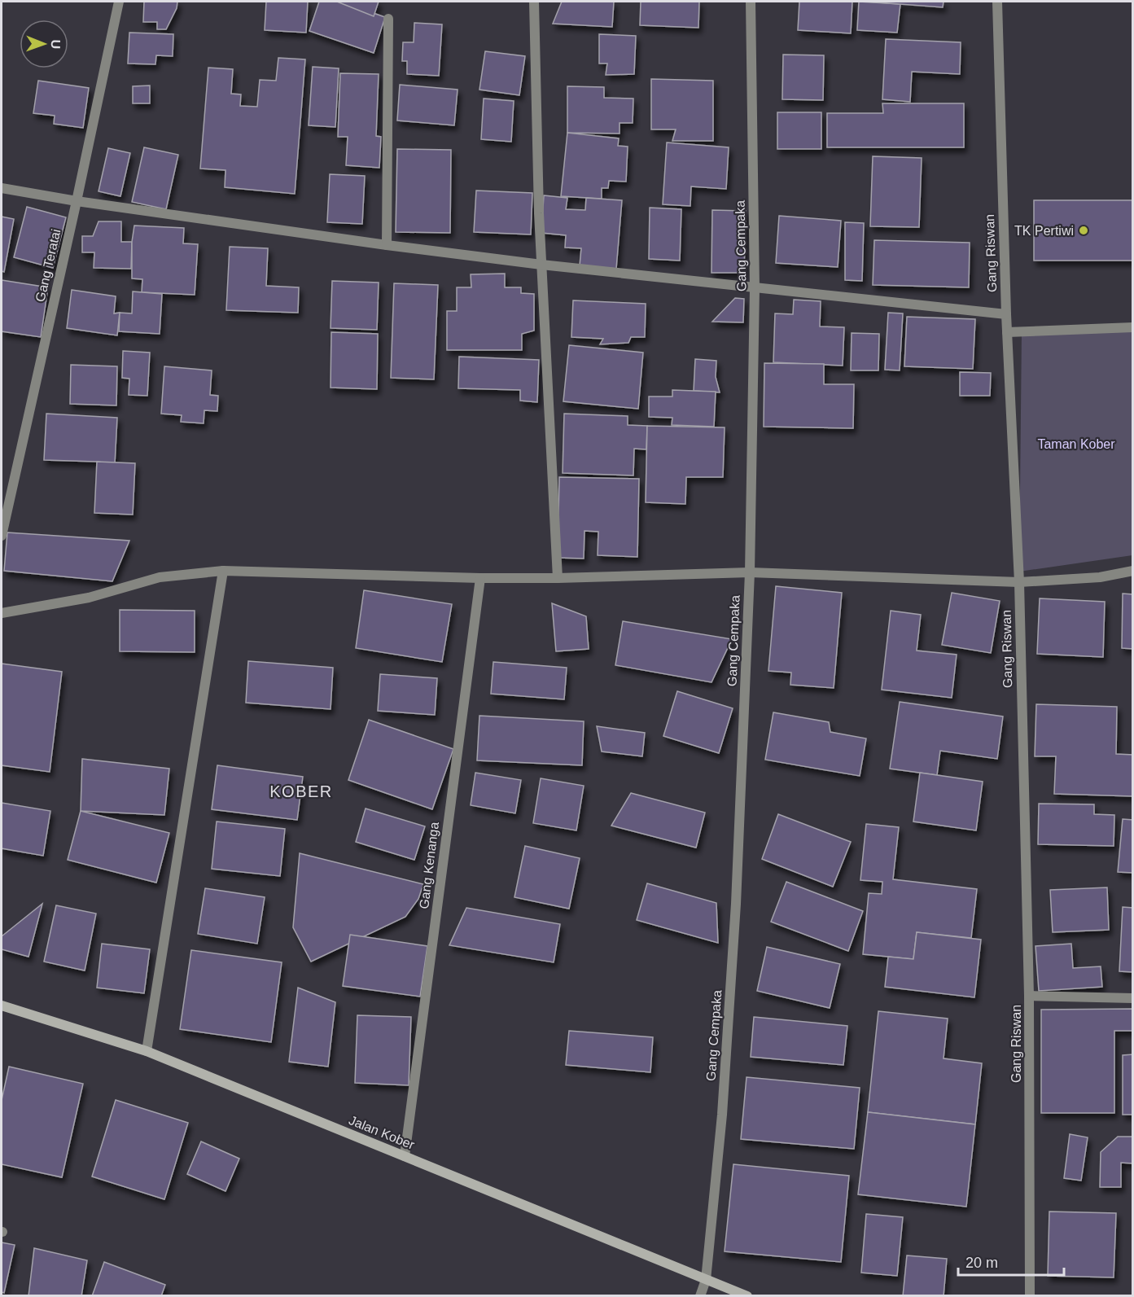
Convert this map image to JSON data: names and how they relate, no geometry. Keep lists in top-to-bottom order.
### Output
{
  "streets": {
    "street": [
      "Gang Cempaka",
      "Gang Riswan",
      "Gang Teratai",
      "Gang Kenanga",
      "Jalan Kober"
    ]
  },
  "crossings": [
    ["Gang Cempaka", "Jalan Kober"],
    ["Gang Kenanga", "Jalan Kober"]
  ],
  "districts": ["KOBER"],
  "parks": ["Taman Kober"],
  "places": ["TK Pertiwi"],
  "scale_bar": "20 m",
  "north": "right"
}
